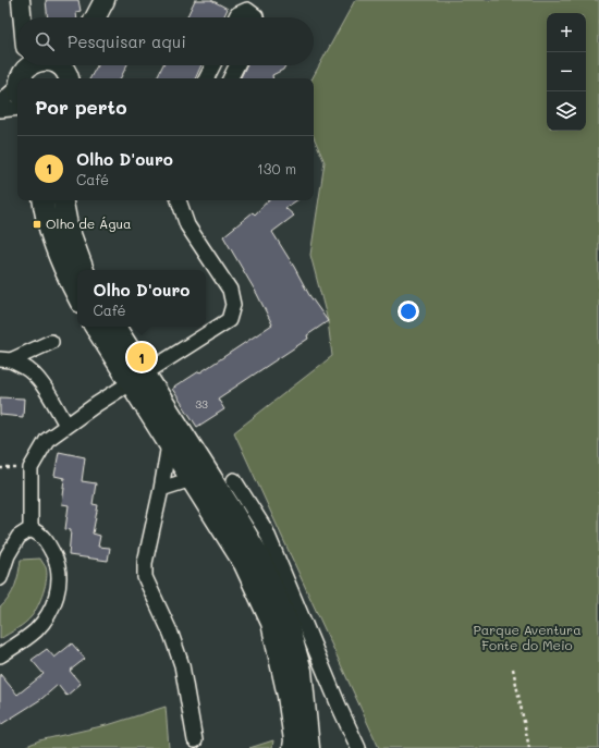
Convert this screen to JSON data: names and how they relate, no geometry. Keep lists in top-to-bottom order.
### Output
{
  "parks": ["Parque Aventura Fonte do Meio"],
  "places": {
    "transit": ["Olho de Água"]
  },
  "house_numbers": ["33"],
  "page": {
    "map_buttons": ["+", "−"],
    "search": "Pesquisar aqui",
    "heading": "Por perto",
    "list": [
      {
        "mark": "1",
        "name": "Olho D'ouro",
        "note": "Café",
        "value": "130 m"
      }
    ],
    "popup": ["Olho D'ouro", "Café"],
    "pins": "1"
  }
}
